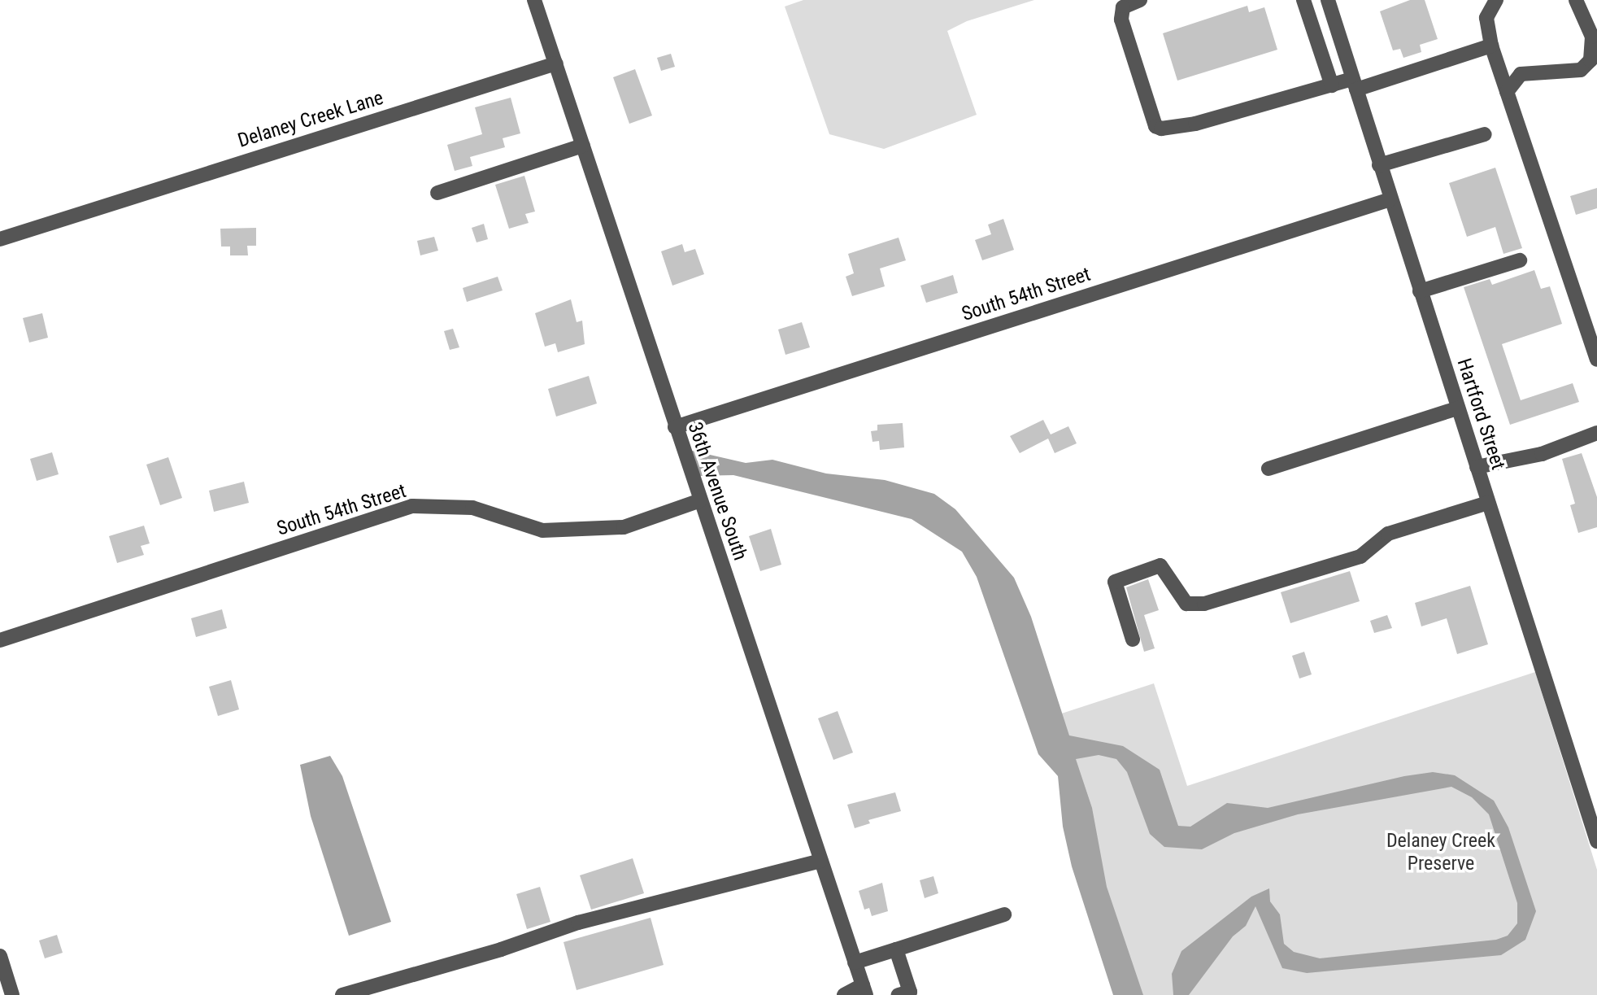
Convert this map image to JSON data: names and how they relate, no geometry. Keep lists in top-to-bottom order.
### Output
{
  "streets": {
    "street": [
      "Delaney Creek Lane",
      "South 54th Street",
      "Hartford Street",
      "36th Avenue South"
    ]
  },
  "crossings": [
    ["Delaney Creek Lane", "36th Avenue South"],
    ["South 54th Street", "Hartford Street"],
    ["South 54th Street", "36th Avenue South"]
  ],
  "parks": ["Delaney Creek Preserve"]
}
